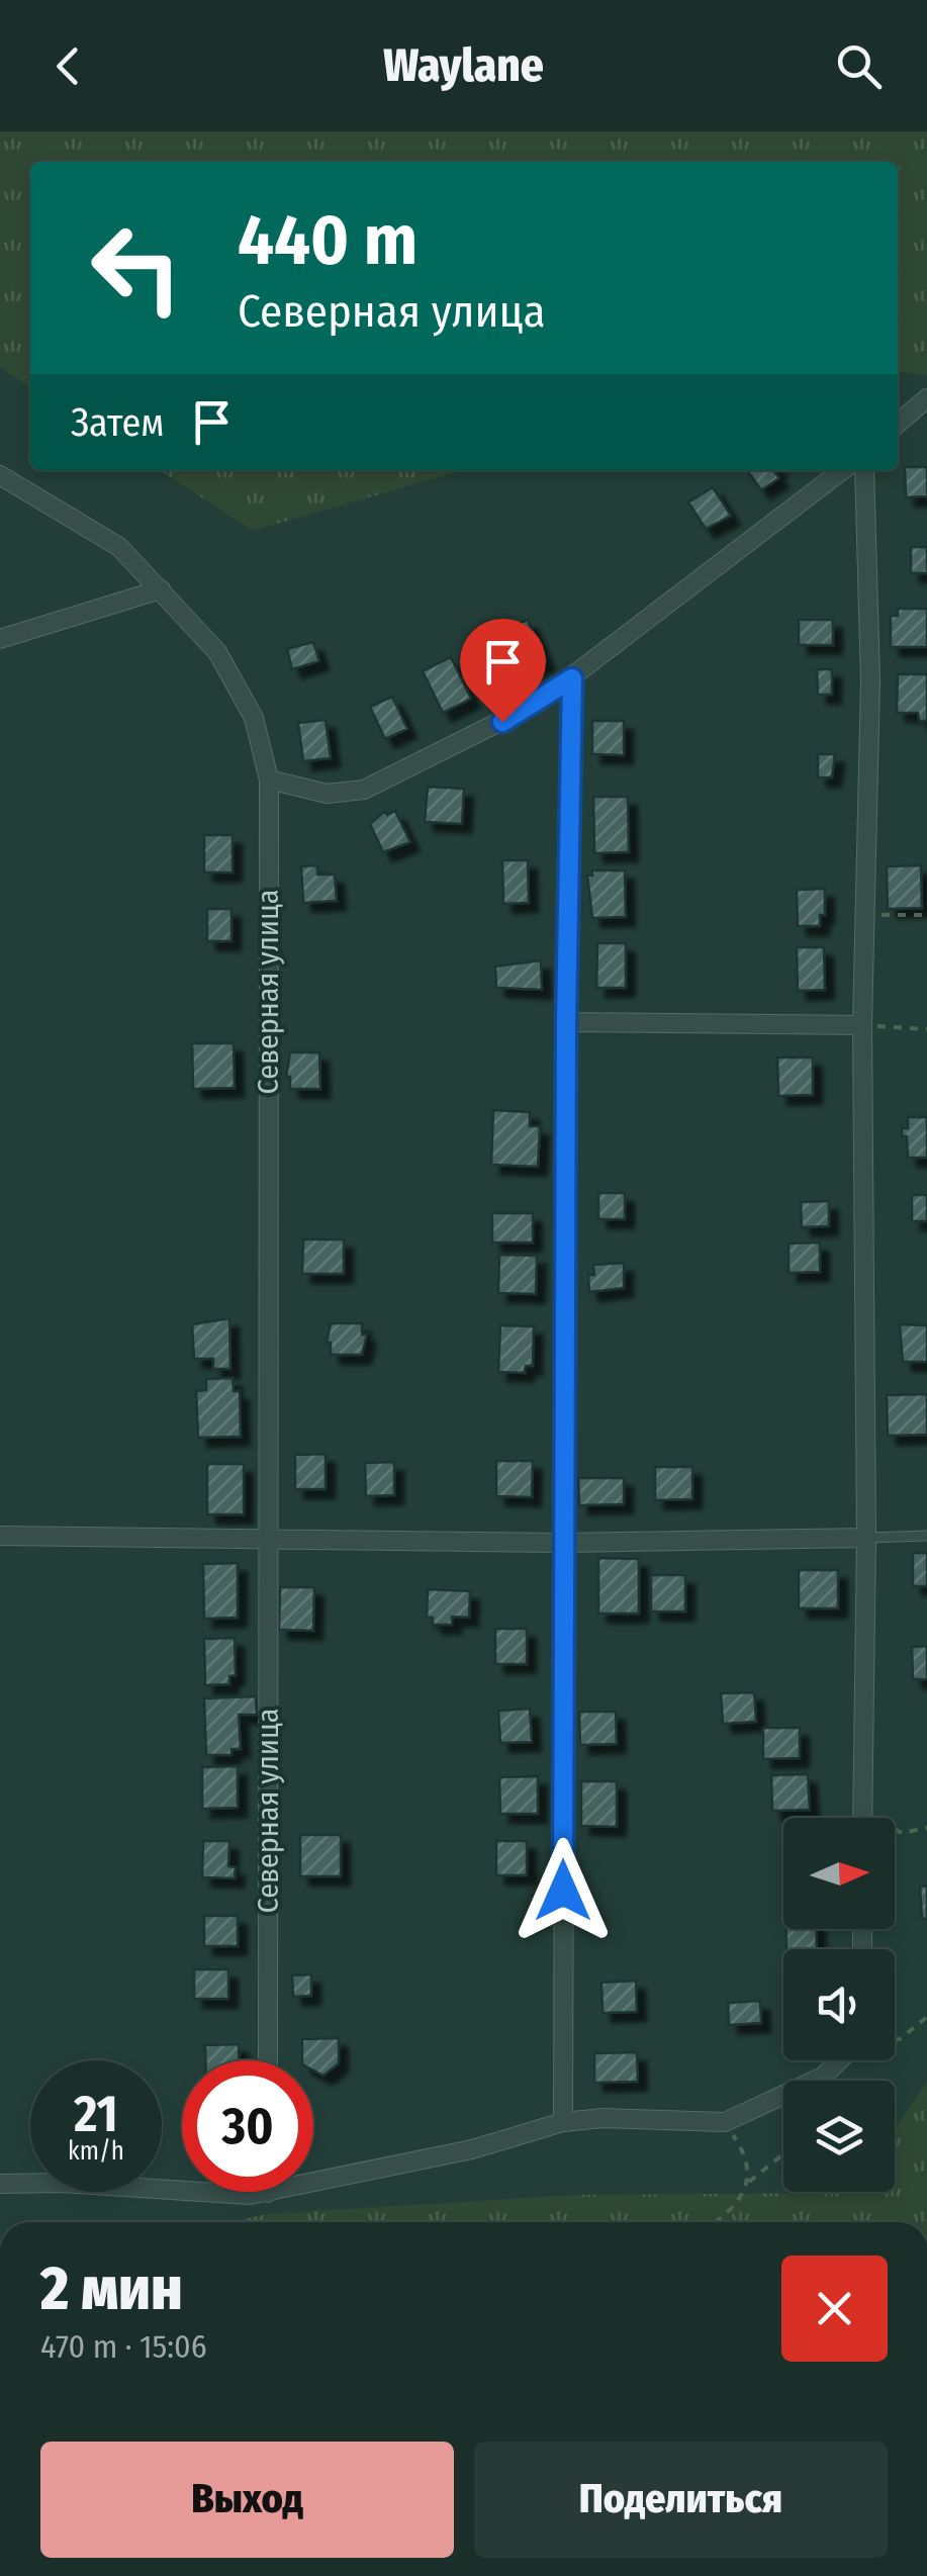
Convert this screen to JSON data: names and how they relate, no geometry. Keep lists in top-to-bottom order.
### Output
{
  "streets": {
    "street": ["Северная улица"]
  },
  "north": "right",
  "page": {
    "header": "Waylane",
    "turn": ["440 m", "Северная улица"],
    "then": "Затем",
    "speed": "21 km/h",
    "limit": "30",
    "heading": ["2 мин", "470 m · 15:06"],
    "buttons": ["Выход", "Поделиться"]
  }
}
